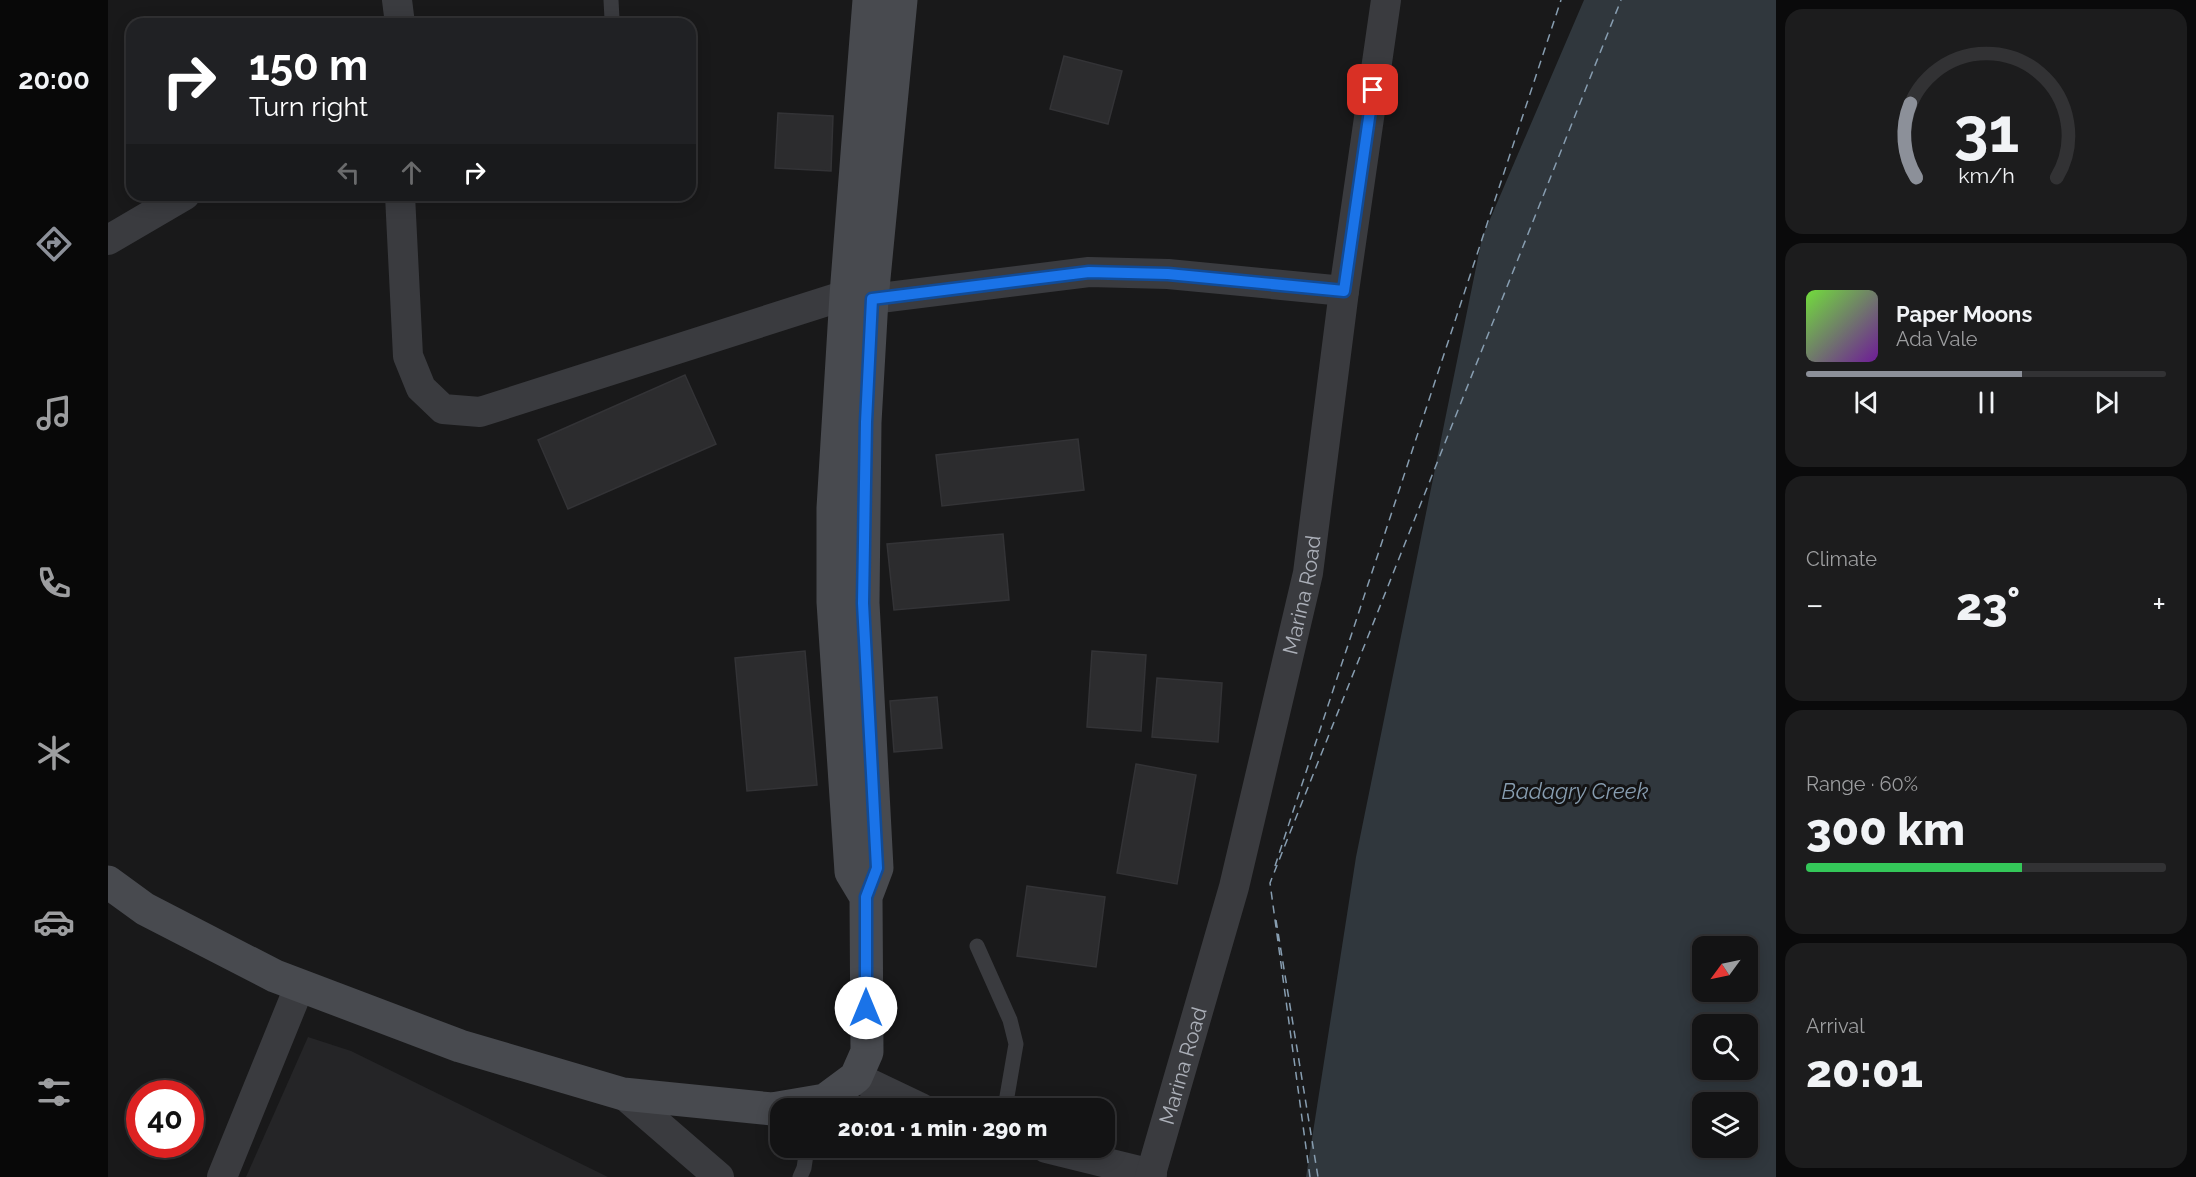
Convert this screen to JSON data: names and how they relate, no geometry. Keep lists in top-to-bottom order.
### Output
{
  "streets": {
    "street": ["Marina Road"]
  },
  "water": ["Badagry Creek"],
  "north": "bottom left",
  "page": {
    "tabs": "20:00",
    "turn": ["150 m", "Turn right"],
    "song": ["Paper Moons", "Ada Vale"],
    "tile": [
      "Climate",
      ["Range · 60%", "300 km"],
      ["Arrival", "20:01"]
    ],
    "heat": ["−", "23°", "+"],
    "limit": "40",
    "trip": "20:01 · 1 min · 290 m",
    "gauge": ["31", "km/h"]
  }
}
